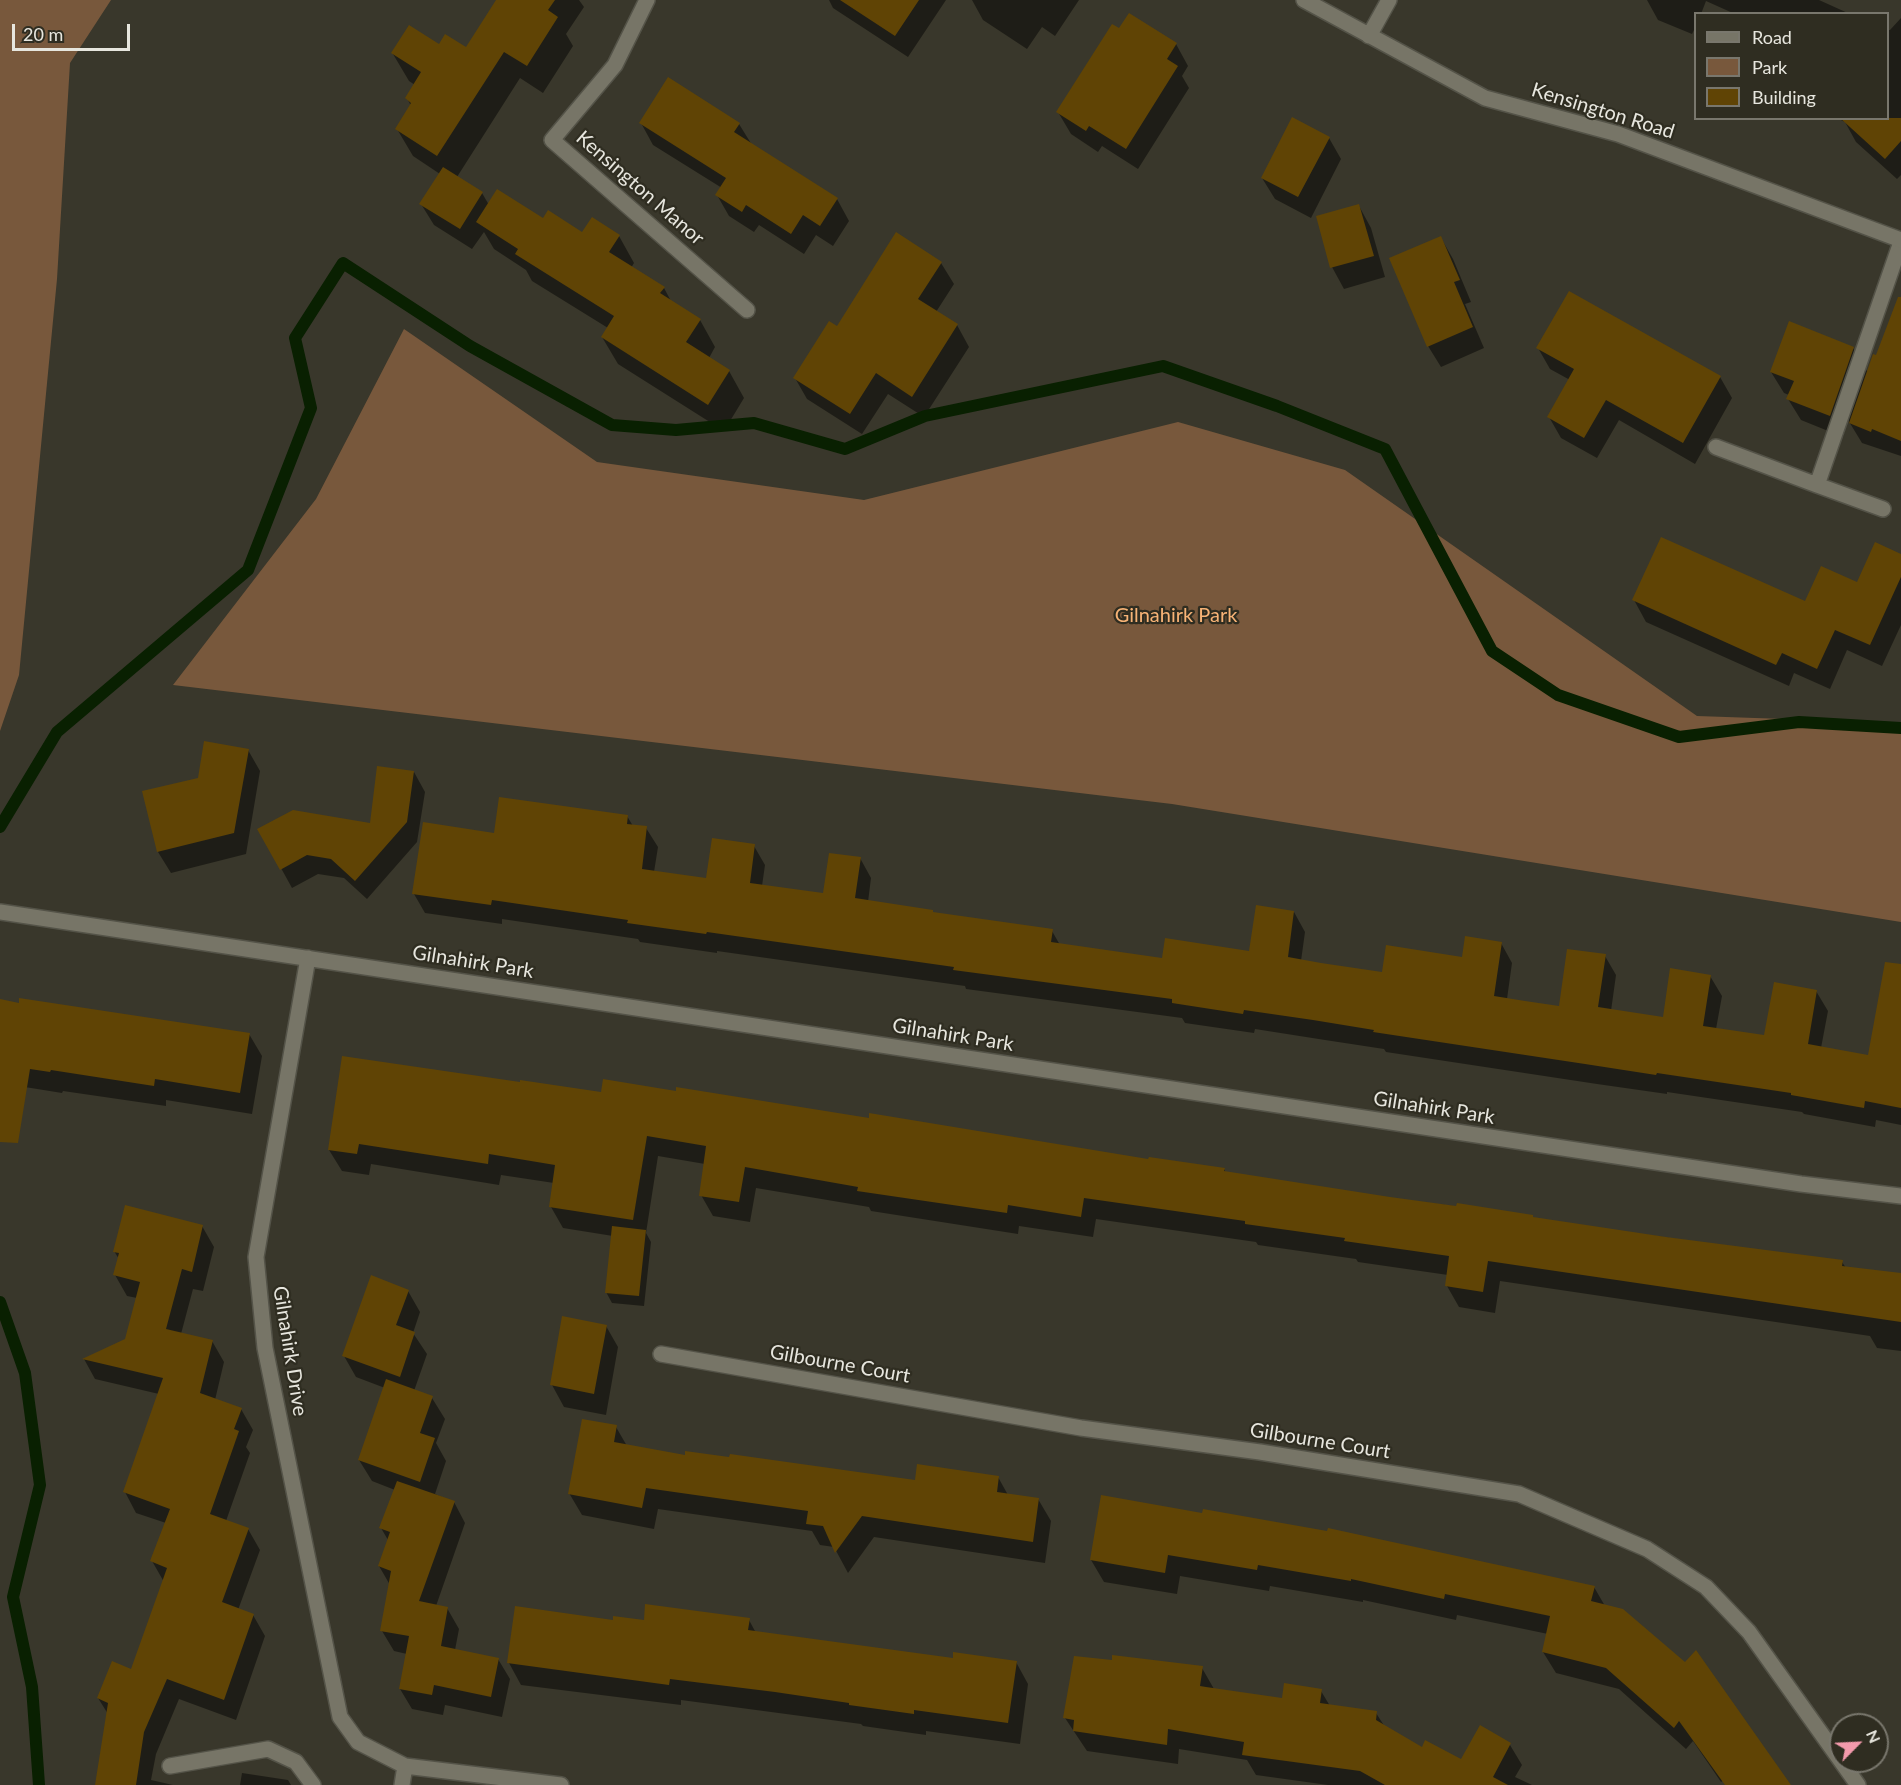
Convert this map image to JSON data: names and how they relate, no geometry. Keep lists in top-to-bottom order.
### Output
{
  "streets": {
    "street": [
      "Kensington Road",
      "Kensington Manor",
      "Gilnahirk Park",
      "Gilnahirk Drive",
      "Gilbourne Court"
    ]
  },
  "crossings": [
    ["Gilnahirk Park", "Gilnahirk Drive"]
  ],
  "parks": ["Gilnahirk Park"],
  "legend": ["Road", "Park", "Building"],
  "scale_bar": "20 m",
  "north": "top right"
}
